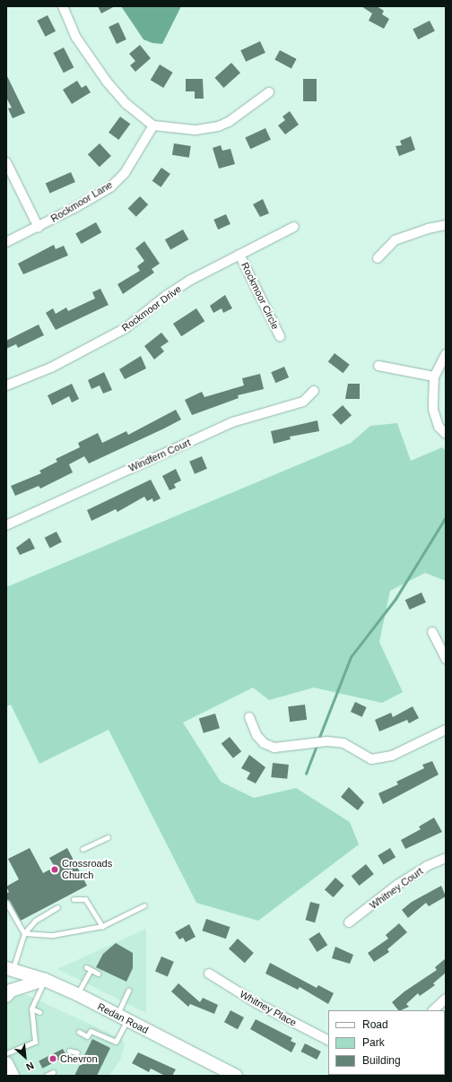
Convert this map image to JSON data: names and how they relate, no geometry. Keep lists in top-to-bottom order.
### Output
{
  "streets": {
    "main road": ["Redan Road"],
    "street": [
      "Rockmoor Lane",
      "Rockmoor Circle",
      "Rockmoor Drive",
      "Windfern Court",
      "Whitney Court",
      "Whitney Place"
    ]
  },
  "crossings": [
    ["Rockmoor Circle", "Rockmoor Drive"]
  ],
  "places": ["Crossroads Church", "Chevron"],
  "legend": ["Road", "Park", "Building"],
  "north": "bottom right"
}
